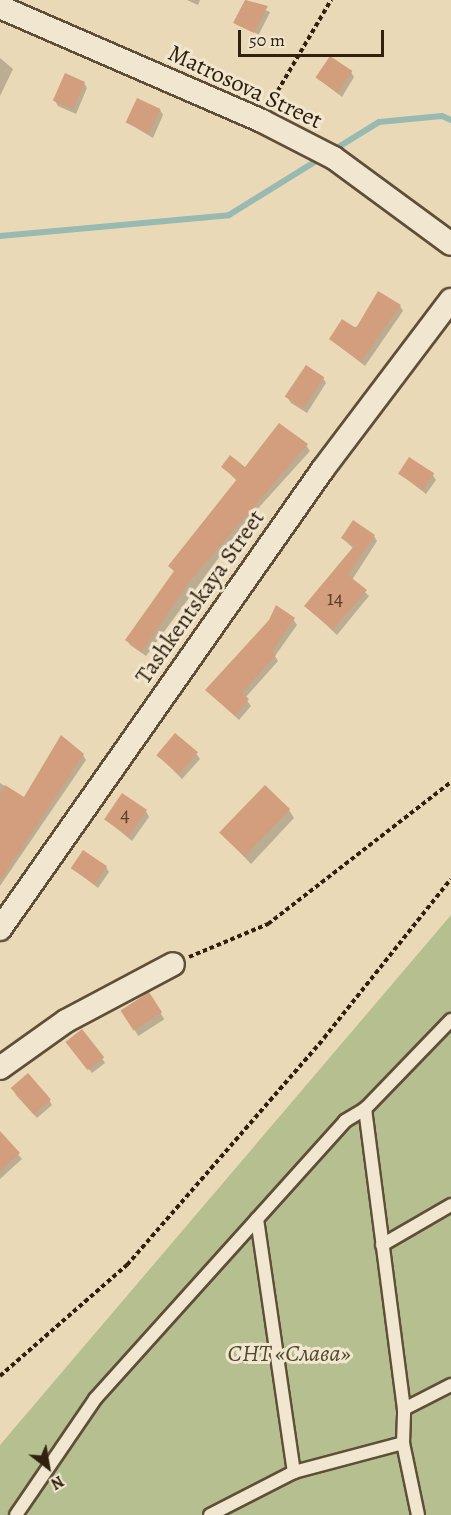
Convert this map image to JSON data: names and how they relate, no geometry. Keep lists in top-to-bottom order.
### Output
{
  "streets": {
    "street": ["Matrosova Street", "Tashkentskaya Street"]
  },
  "parks": ["СНТ «Слава»"],
  "house_numbers": ["14", "4"],
  "scale_bar": "50 m",
  "north": "bottom right"
}
